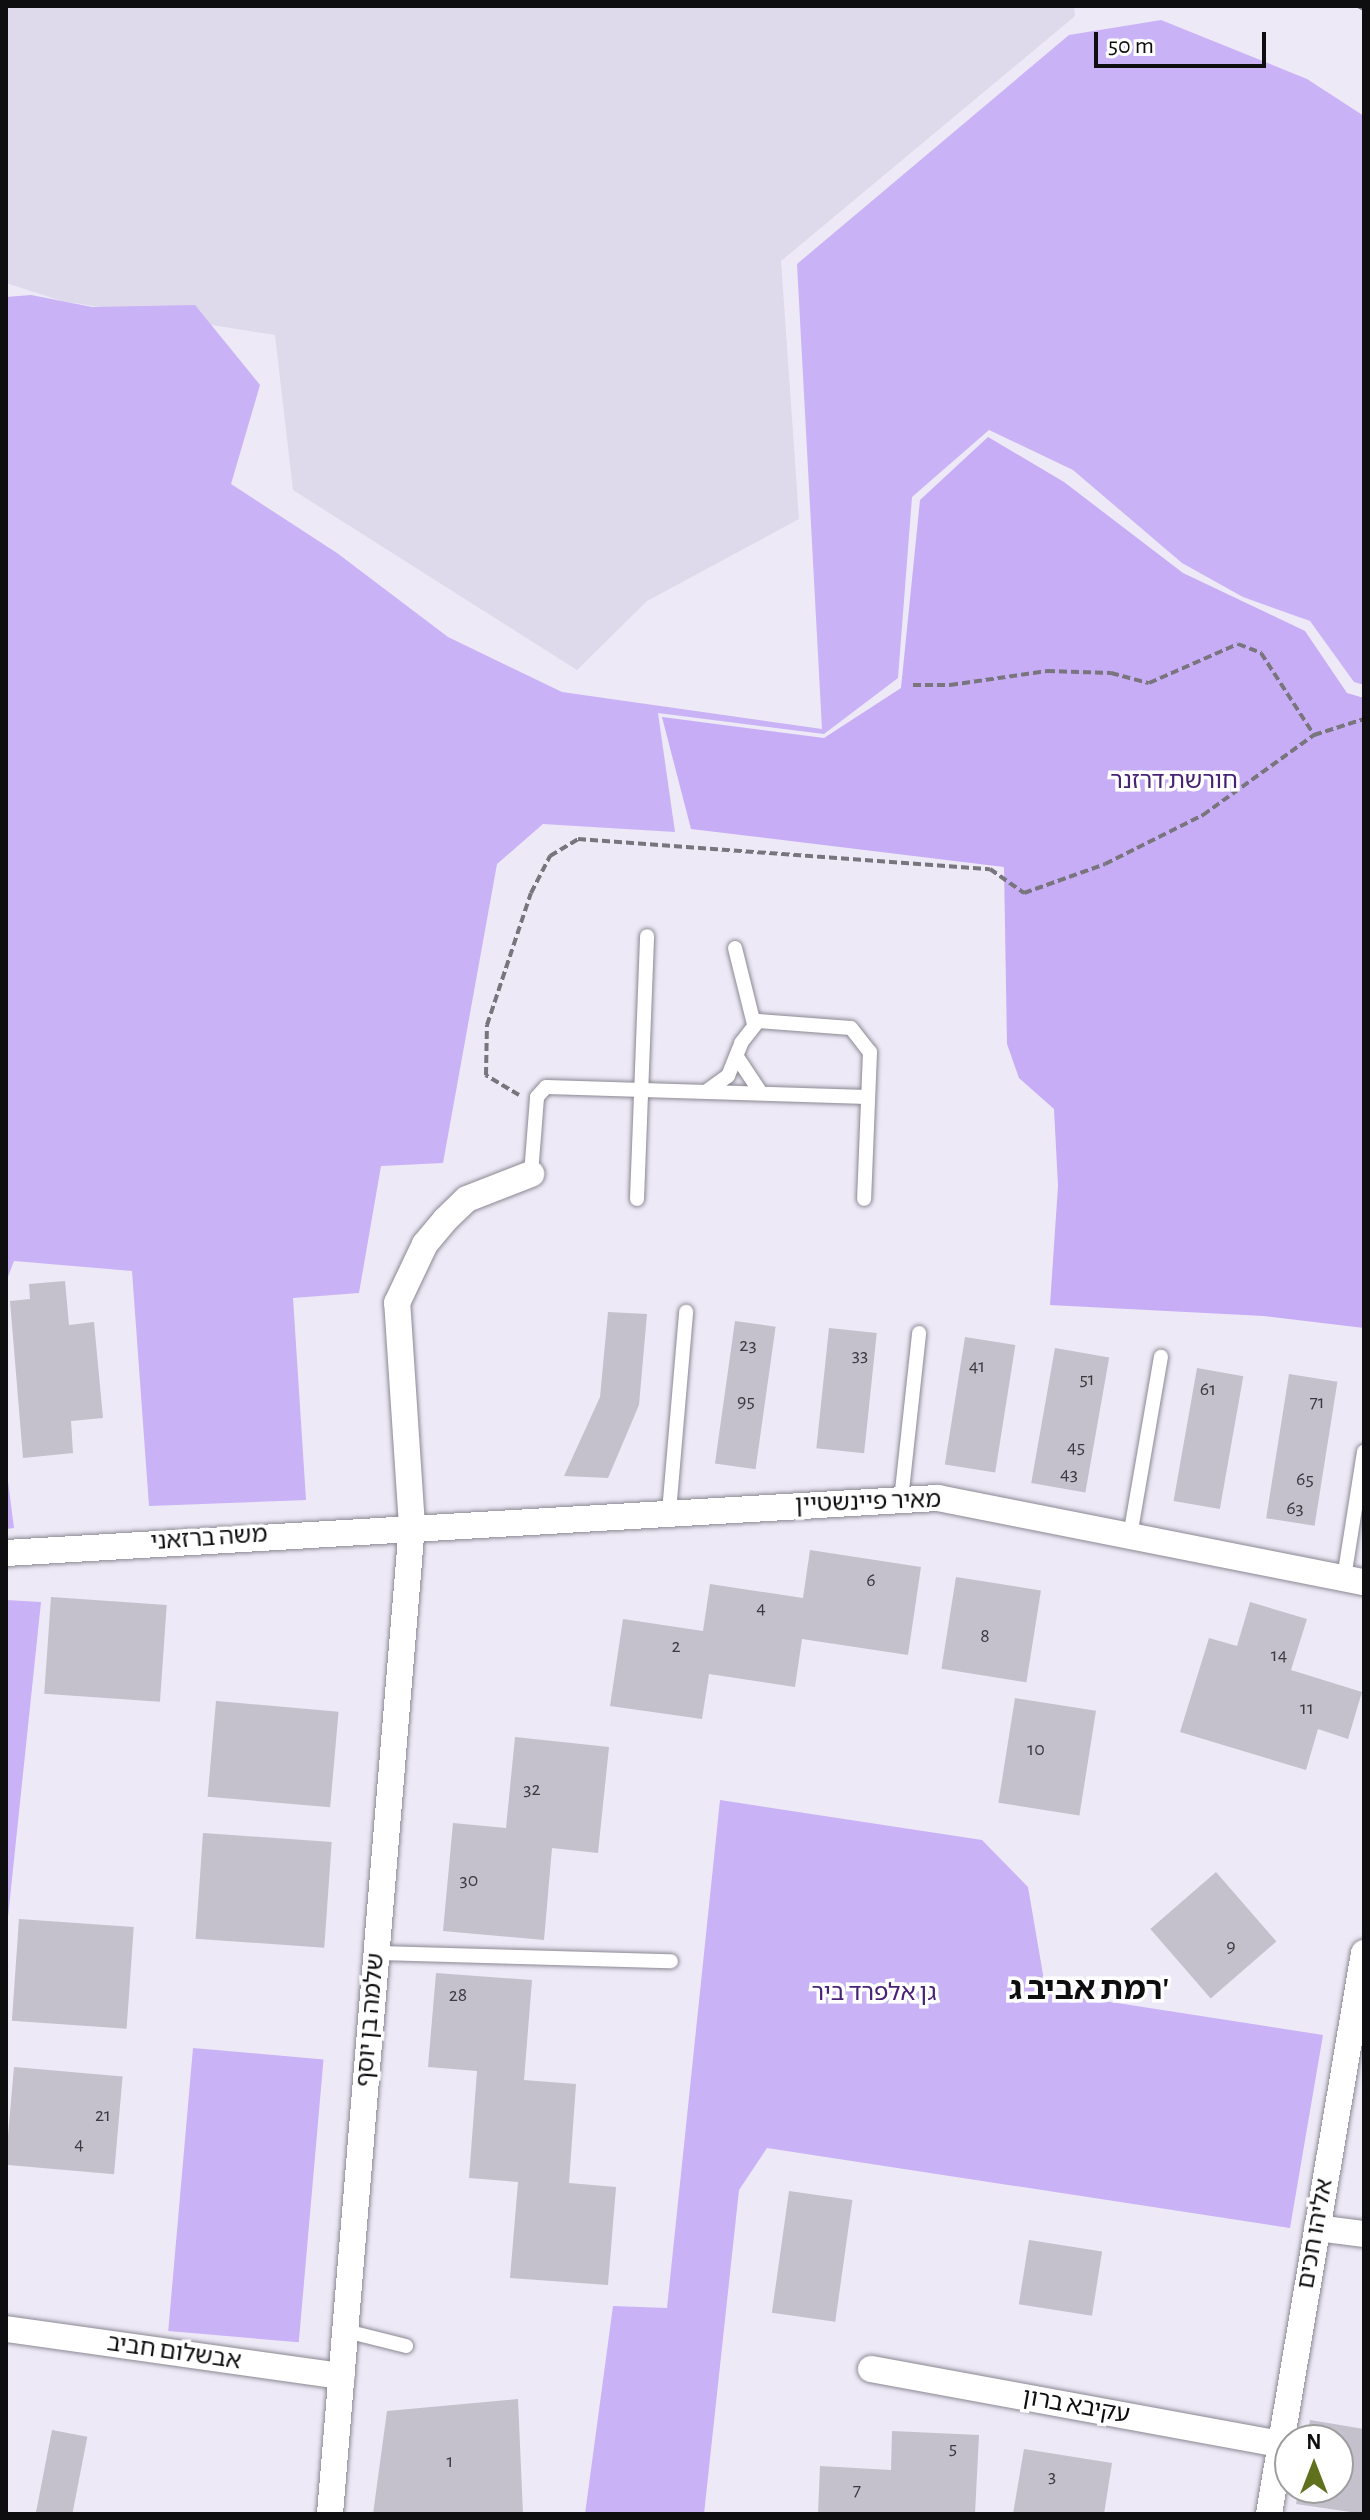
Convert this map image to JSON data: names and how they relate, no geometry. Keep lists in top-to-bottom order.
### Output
{
  "streets": {
    "street": [
      "מאיר פיינשטיין",
      "משה ברזאני",
      "שלמה בן יוסף",
      "אליהו חכים",
      "אבשלום חביב",
      "עקיבא ברון"
    ]
  },
  "crossings": [
    ["מאיר פיינשטיין", "משה ברזאני"],
    ["מאיר פיינשטיין", "שלמה בן יוסף"],
    ["משה ברזאני", "שלמה בן יוסף"],
    ["שלמה בן יוסף", "אבשלום חביב"]
  ],
  "districts": ["רמת אביב ג'"],
  "parks": ["חורשת דרזנר", "גן אלפרד ביר"],
  "house_numbers": [
    "23",
    "33",
    "41",
    "51",
    "61",
    "95",
    "71",
    "45",
    "43",
    "65",
    "63",
    "6",
    "4",
    "8",
    "2",
    "14",
    "11",
    "10",
    "32",
    "30",
    "9",
    "28",
    "21",
    "4",
    "5",
    "1",
    "3",
    "7"
  ],
  "scale_bar": "50 m",
  "north": "top"
}
